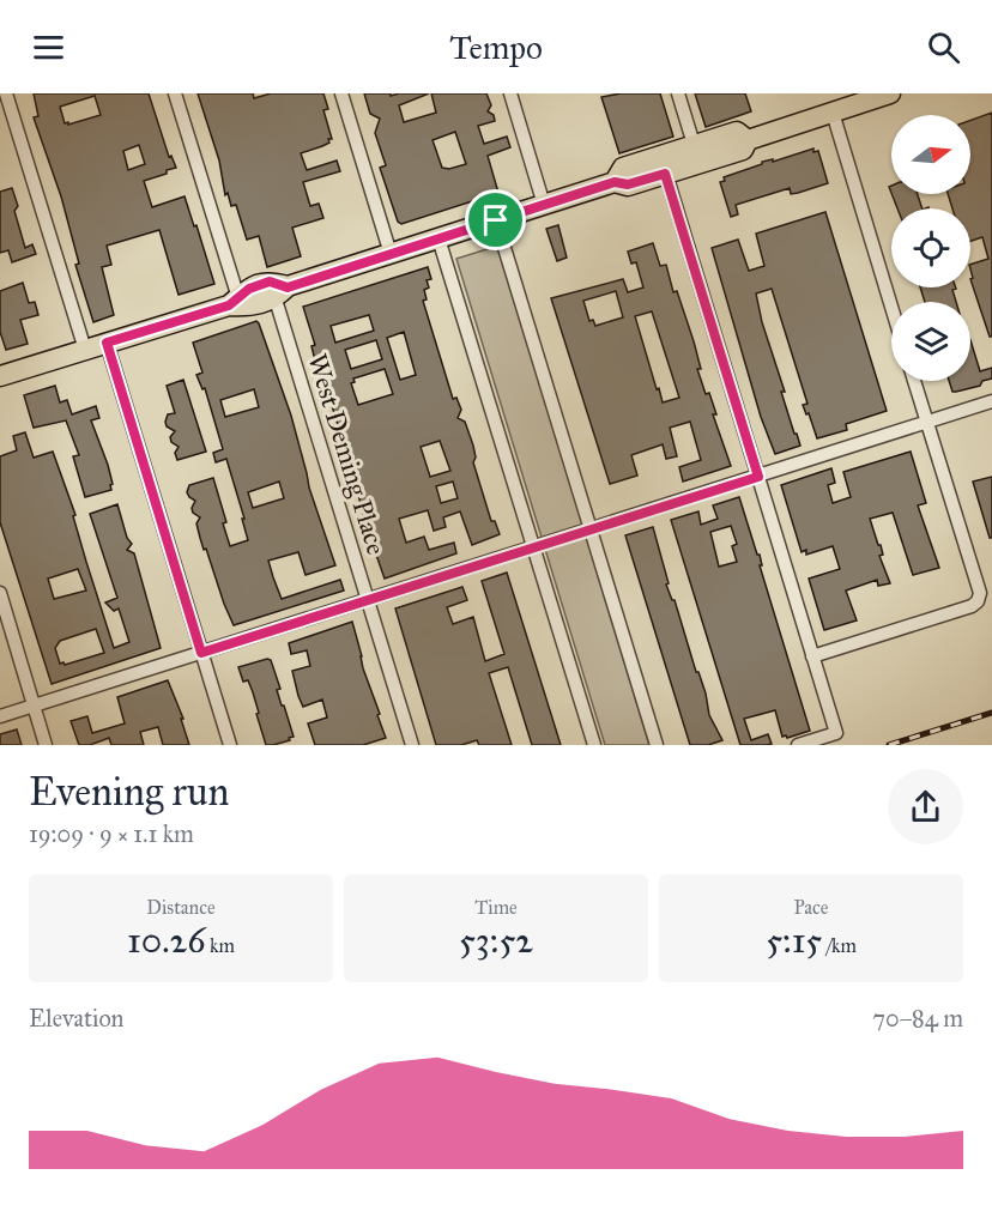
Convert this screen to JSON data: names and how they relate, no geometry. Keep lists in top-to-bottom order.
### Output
{
  "streets": {
    "street": ["West Deming Place"]
  },
  "north": "right",
  "page": {
    "header": "Tempo",
    "heading": ["Evening run", "19:09 · 9 × 1.1 km"],
    "stats": [
      ["Distance", "10.26 km"],
      ["Time", "53:52"],
      ["Pace", "5:15 /km"]
    ],
    "chart": ["Elevation", "70–84 m"]
  }
}
